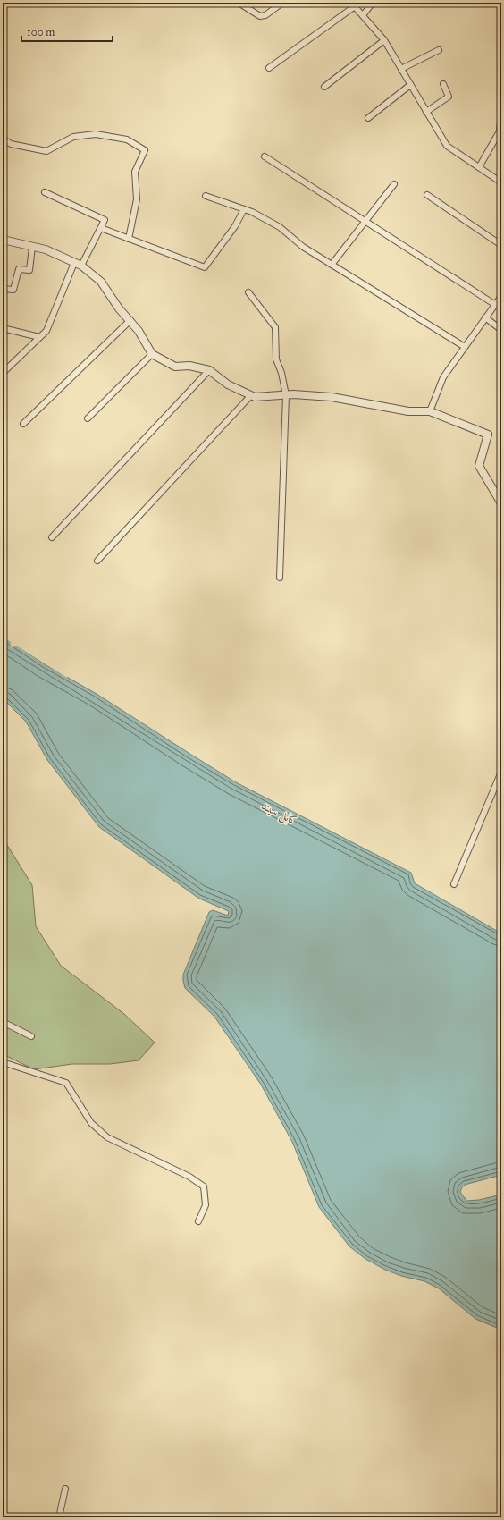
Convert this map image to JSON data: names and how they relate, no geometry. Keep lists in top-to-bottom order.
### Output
{
  "water": ["کابل سيند"],
  "scale_bar": "100 m"
}
